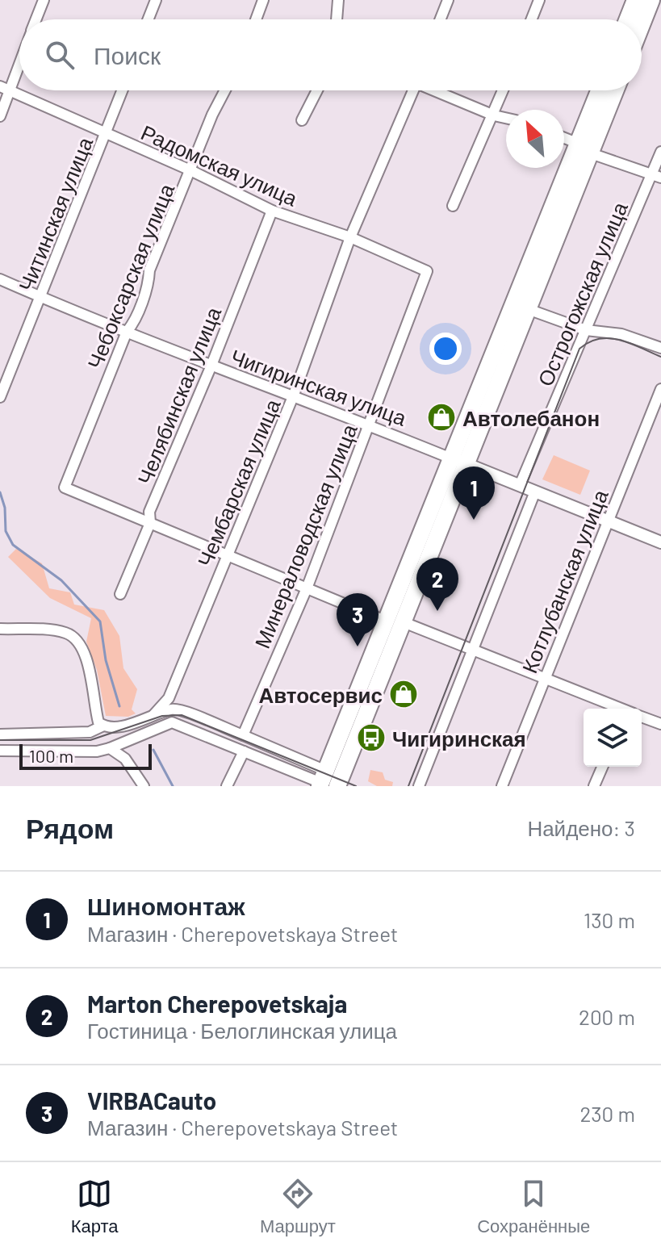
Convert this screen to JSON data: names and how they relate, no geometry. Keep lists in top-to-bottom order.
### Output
{
  "streets": {
    "street": [
      "Радомская улица",
      "Читинская улица",
      "Чебоксарская улица",
      "Острогожская улица",
      "Чигиринская улица",
      "Челябинская улица",
      "Чембарская улица",
      "Минераловодская улица",
      "Котлубанская улица"
    ]
  },
  "crossings": [
    ["Радомская улица", "Читинская улица"],
    ["Радомская улица", "Чебоксарская улица"],
    ["Радомская улица", "Челябинская улица"],
    ["Радомская улица", "Чембарская улица"],
    ["Радомская улица", "Минераловодская улица"],
    ["Читинская улица", "Чигиринская улица"],
    ["Чебоксарская улица", "Чигиринская улица"],
    ["Чебоксарская улица", "Челябинская улица"],
    ["Острогожская улица", "Чигиринская улица"],
    ["Чигиринская улица", "Челябинская улица"],
    ["Чигиринская улица", "Чембарская улица"],
    ["Чигиринская улица", "Минераловодская улица"],
    ["Чигиринская улица", "Котлубанская улица"]
  ],
  "places": {
    "shop": ["Автолебанон", "Автосервис"],
    "bus stop": ["Чигиринская"]
  },
  "scale_bar": "100 m",
  "north": "top left",
  "page": {
    "search": "Поиск",
    "pins": ["1", "2", "3"],
    "scale": "100 m",
    "heading": ["Рядом", "Найдено: 3"],
    "list": [
      {
        "mark": "1",
        "name": "Шиномонтаж",
        "note": "Магазин · Cherepovetskaya Street",
        "value": "130 m"
      },
      {
        "mark": "2",
        "name": "Marton Cherepovetskaja",
        "note": "Гостиница · Белоглинская улица",
        "value": "200 m"
      },
      {
        "mark": "3",
        "name": "VIRBACauto",
        "note": "Магазин · Cherepovetskaya Street",
        "value": "230 m"
      }
    ],
    "nav": ["Карта", "Маршрут", "Сохранённые"]
  }
}
